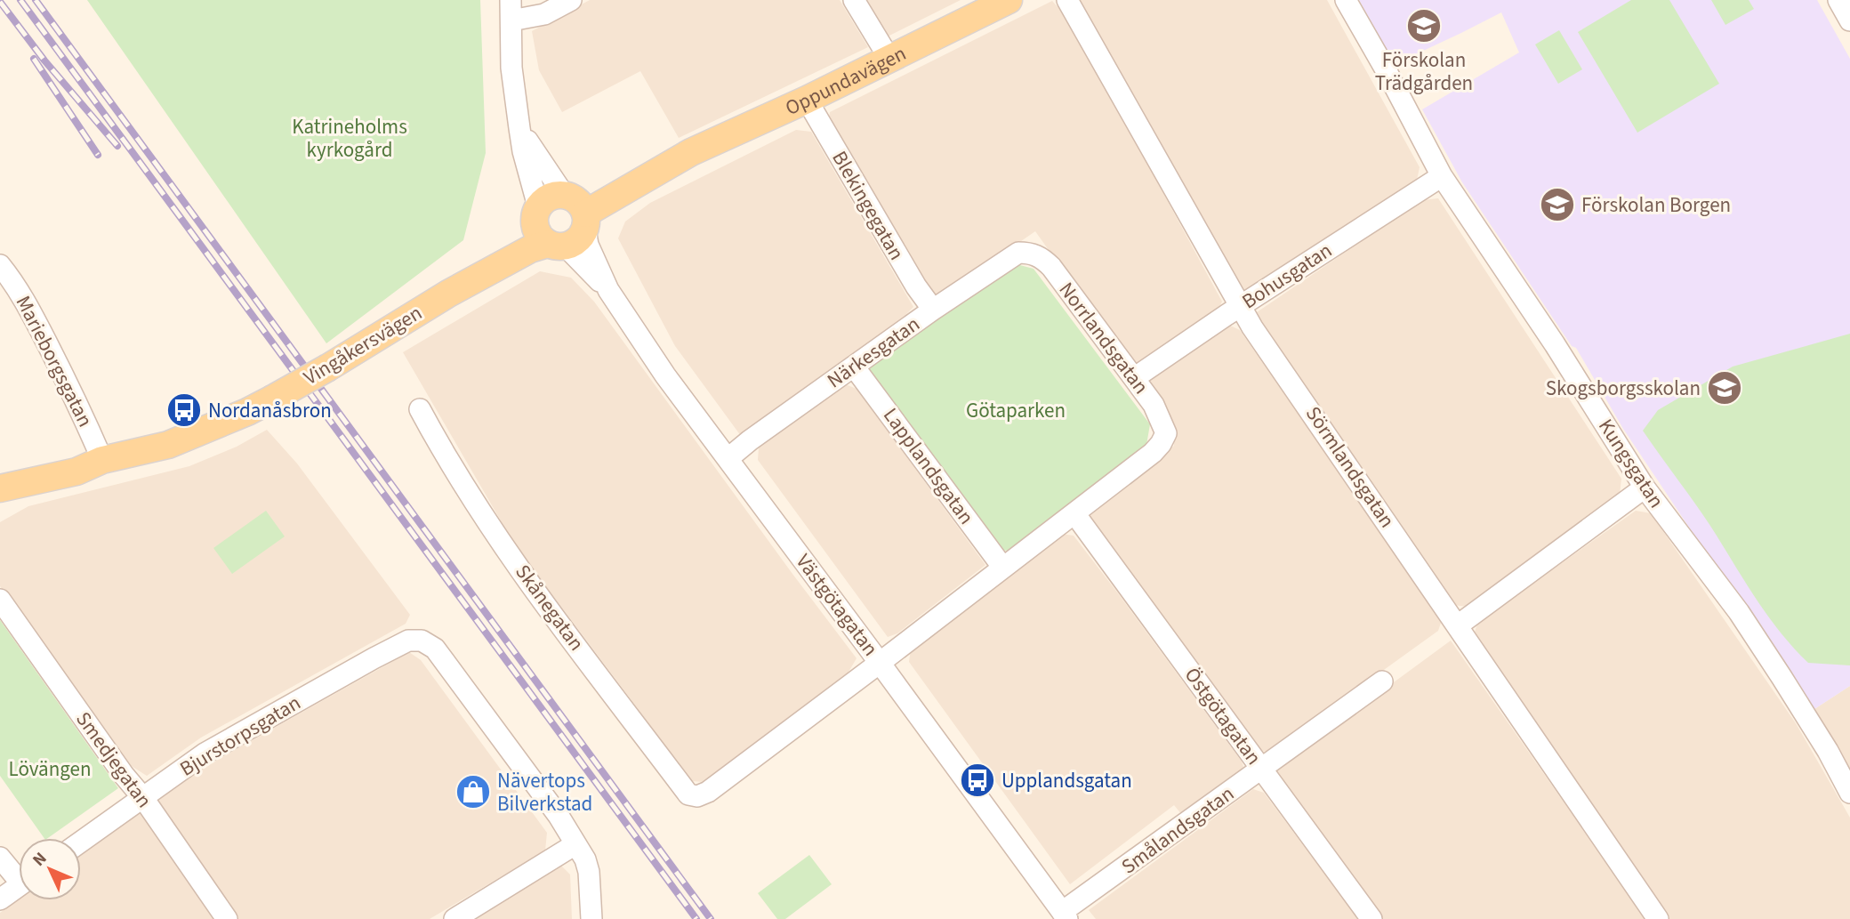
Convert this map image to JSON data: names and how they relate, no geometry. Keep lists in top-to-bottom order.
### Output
{
  "streets": {
    "main road": ["Oppundavägen", "Vingåkersvägen"],
    "street": [
      "Blekingegatan",
      "Bohusgatan",
      "Norrlandsgatan",
      "Närkesgatan",
      "Marieborgsgatan",
      "Kungsgatan",
      "Lapplandsgatan",
      "Sörmlandsgatan",
      "Västgötagatan",
      "Skånegatan",
      "Östgötagatan",
      "Bjurstorpsgatan",
      "Smedjegatan",
      "Smålandsgatan"
    ]
  },
  "crossings": [
    ["Oppundavägen", "Blekingegatan"],
    ["Oppundavägen", "Vingåkersvägen"],
    ["Oppundavägen", "Västgötagatan"],
    ["Blekingegatan", "Närkesgatan"],
    ["Bohusgatan", "Norrlandsgatan"],
    ["Bohusgatan", "Kungsgatan"],
    ["Bohusgatan", "Sörmlandsgatan"],
    ["Norrlandsgatan", "Närkesgatan"],
    ["Norrlandsgatan", "Östgötagatan"],
    ["Vingåkersvägen", "Marieborgsgatan"],
    ["Vingåkersvägen", "Västgötagatan"],
    ["Närkesgatan", "Lapplandsgatan"],
    ["Närkesgatan", "Västgötagatan"],
    ["Västgötagatan", "Skånegatan"],
    ["Västgötagatan", "Smålandsgatan"],
    ["Östgötagatan", "Smålandsgatan"],
    ["Bjurstorpsgatan", "Smedjegatan"]
  ],
  "parks": ["Katrineholms kyrkogård", "Götaparken", "Lövängen"],
  "places": {
    "school or university": ["Förskolan Trädgården", "Förskolan Borgen", "Skogsborgsskolan"],
    "bus stop": ["Nordanåsbron", "Upplandsgatan"],
    "shop": ["Nävertops Bilverkstad"]
  },
  "north": "top left"
}
